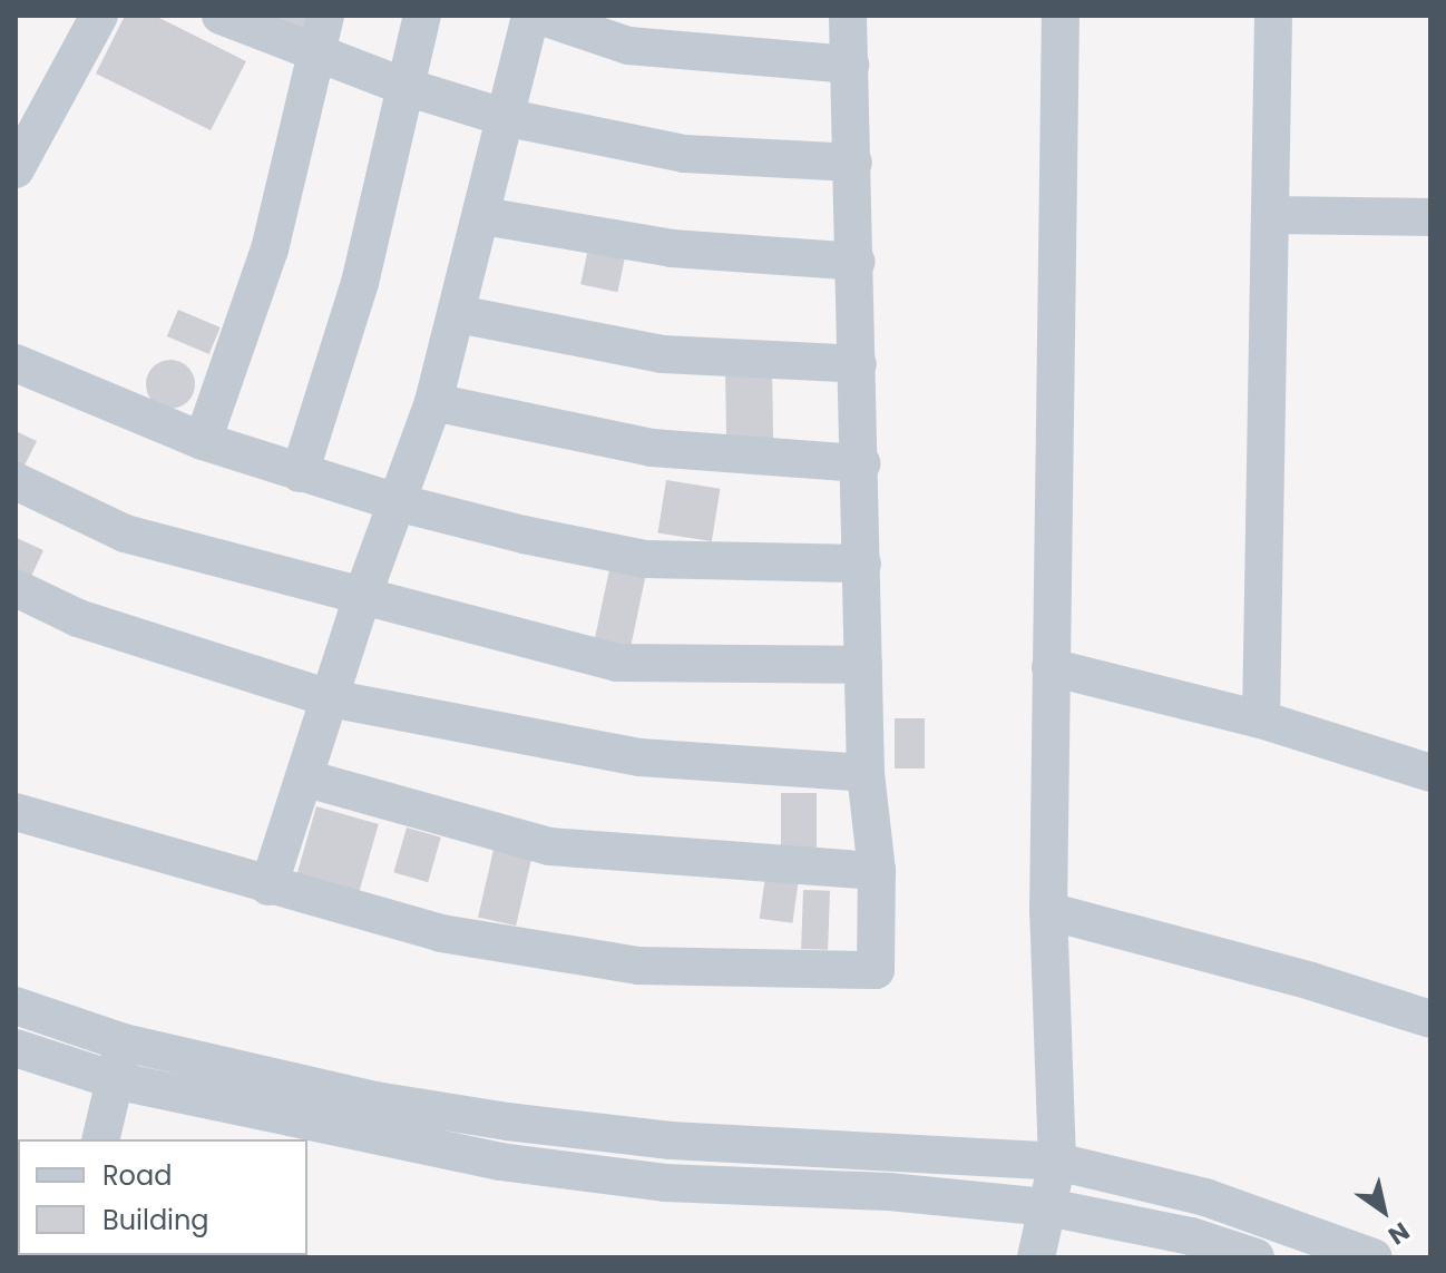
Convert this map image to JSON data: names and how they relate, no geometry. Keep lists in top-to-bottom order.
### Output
{
  "legend": ["Road", "Building"],
  "north": "bottom right"
}
